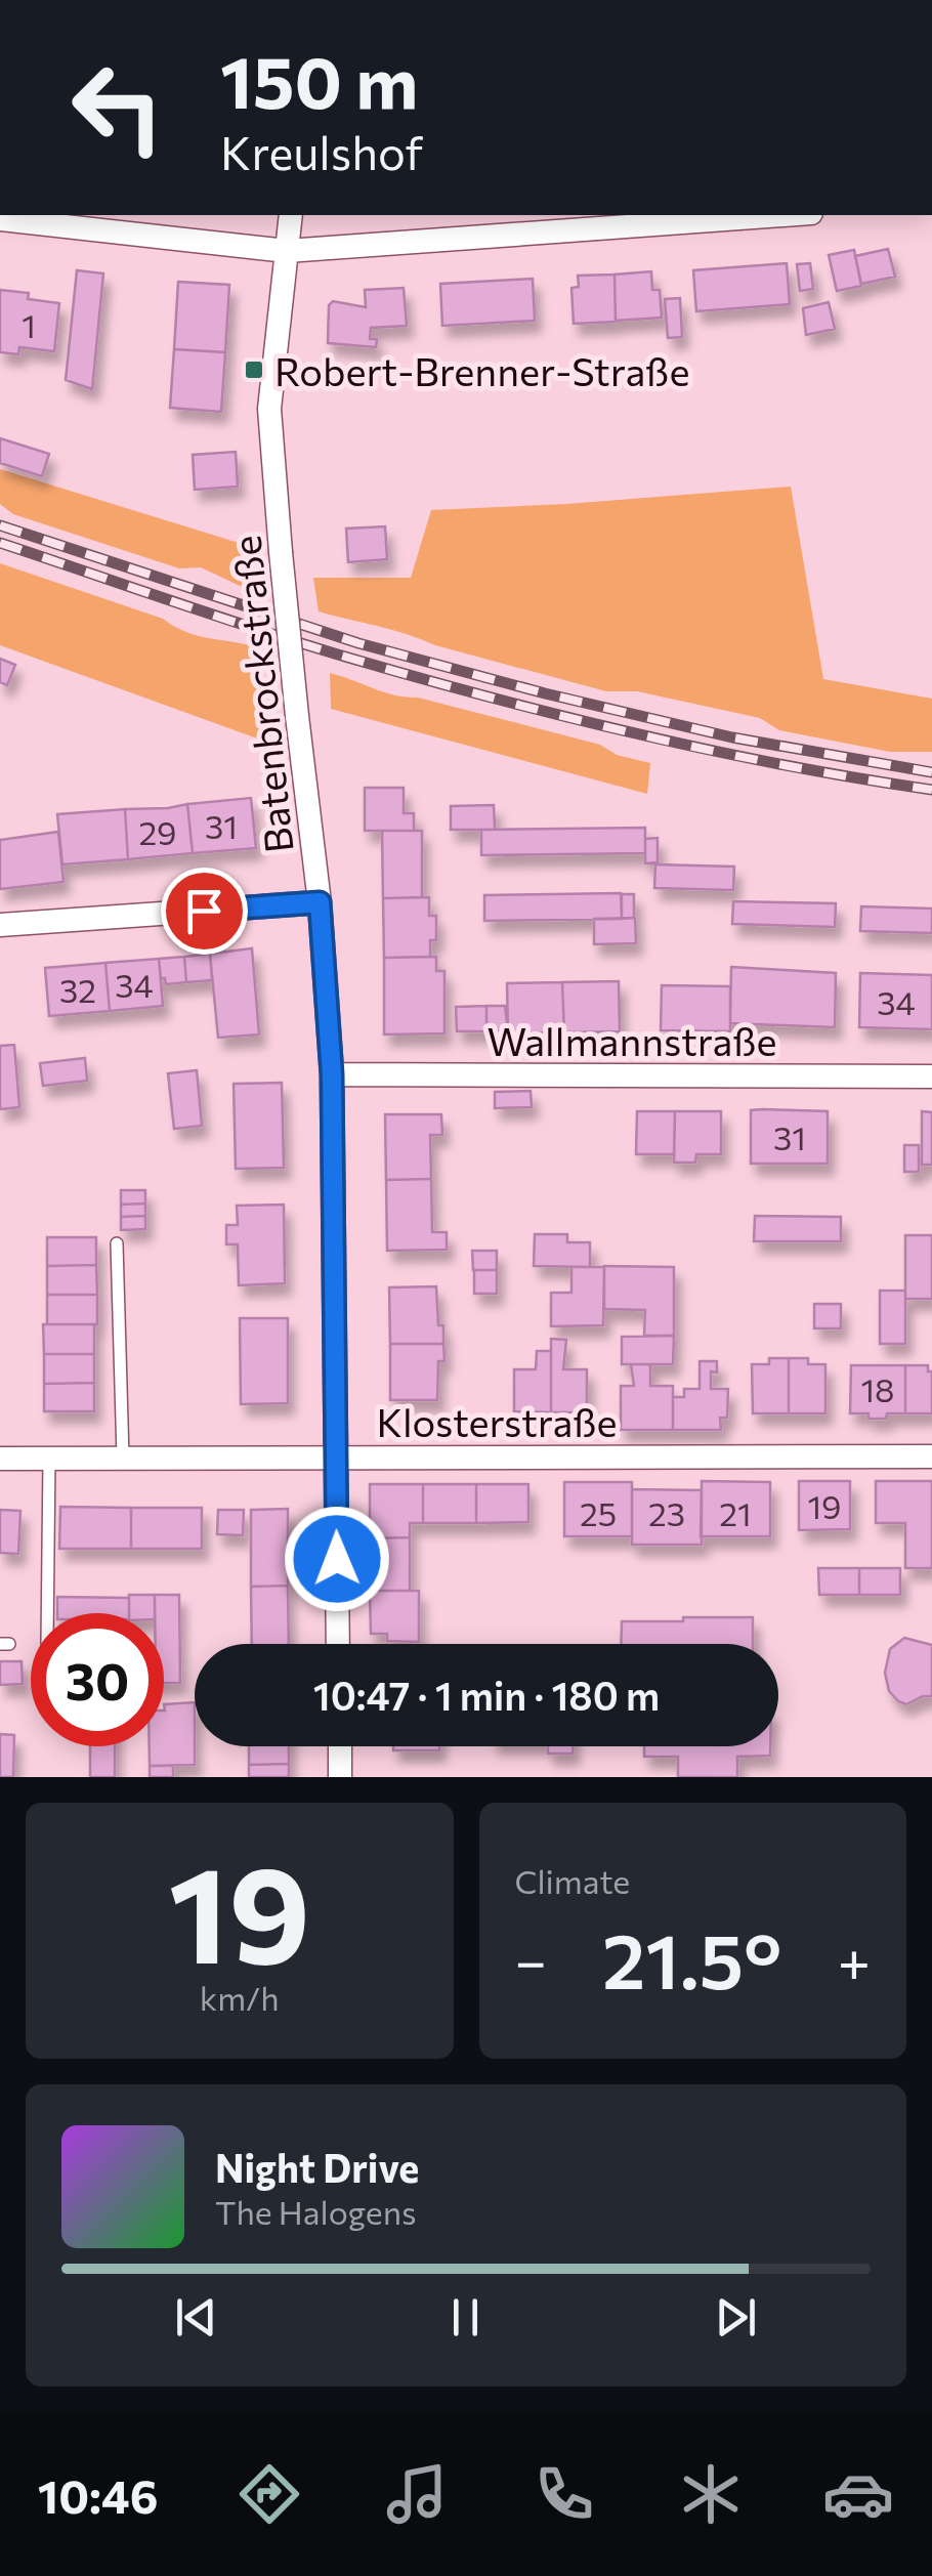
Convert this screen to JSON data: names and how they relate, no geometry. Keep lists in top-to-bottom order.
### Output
{
  "streets": {
    "street": ["Batenbrockstraße", "Wallmannstraße", "Klosterstraße"]
  },
  "crossings": [
    ["Batenbrockstraße", "Wallmannstraße"],
    ["Batenbrockstraße", "Klosterstraße"]
  ],
  "places": {
    "transit": ["Robert-Brenner-Straße"]
  },
  "house_numbers": [
    "1",
    "31",
    "29",
    "34",
    "32",
    "34",
    "31",
    "18",
    "19",
    "25",
    "23",
    "21"
  ],
  "page": {
    "turn": ["150 m", "Kreulshof"],
    "limit": "30",
    "trip": "10:47 · 1 min · 180 m",
    "tile": [
      ["19", "km/h"],
      "Climate"
    ],
    "heat": ["−", "21.5°", "+"],
    "song": ["Night Drive", "The Halogens"],
    "tabs": "10:46"
  }
}
